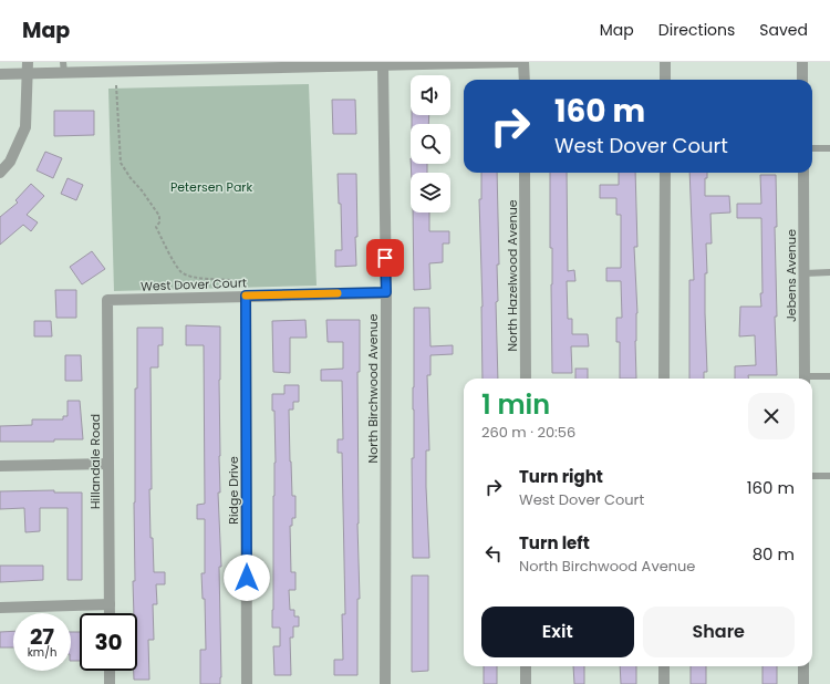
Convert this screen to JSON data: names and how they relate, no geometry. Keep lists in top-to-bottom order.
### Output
{
  "streets": {
    "street": [
      "North Hazelwood Avenue",
      "Jebens Avenue",
      "West Dover Court",
      "North Birchwood Avenue",
      "Hillandale Road",
      "Ridge Drive"
    ]
  },
  "crossings": [
    ["West Dover Court", "North Birchwood Avenue"],
    ["West Dover Court", "Hillandale Road"],
    ["West Dover Court", "Ridge Drive"]
  ],
  "parks": ["Petersen Park"],
  "page": {
    "header": "Map",
    "nav": ["Map", "Directions", "Saved"],
    "turn": ["160 m", "West Dover Court"],
    "heading": ["1 min", "260 m · 20:56"],
    "list": [
      {
        "name": "Turn right",
        "note": "West Dover Court",
        "value": "160 m"
      },
      {
        "name": "Turn left",
        "note": "North Birchwood Avenue",
        "value": "80 m"
      }
    ],
    "buttons": ["Exit", "Share"],
    "speed": "27 km/h",
    "limit": "30"
  }
}
